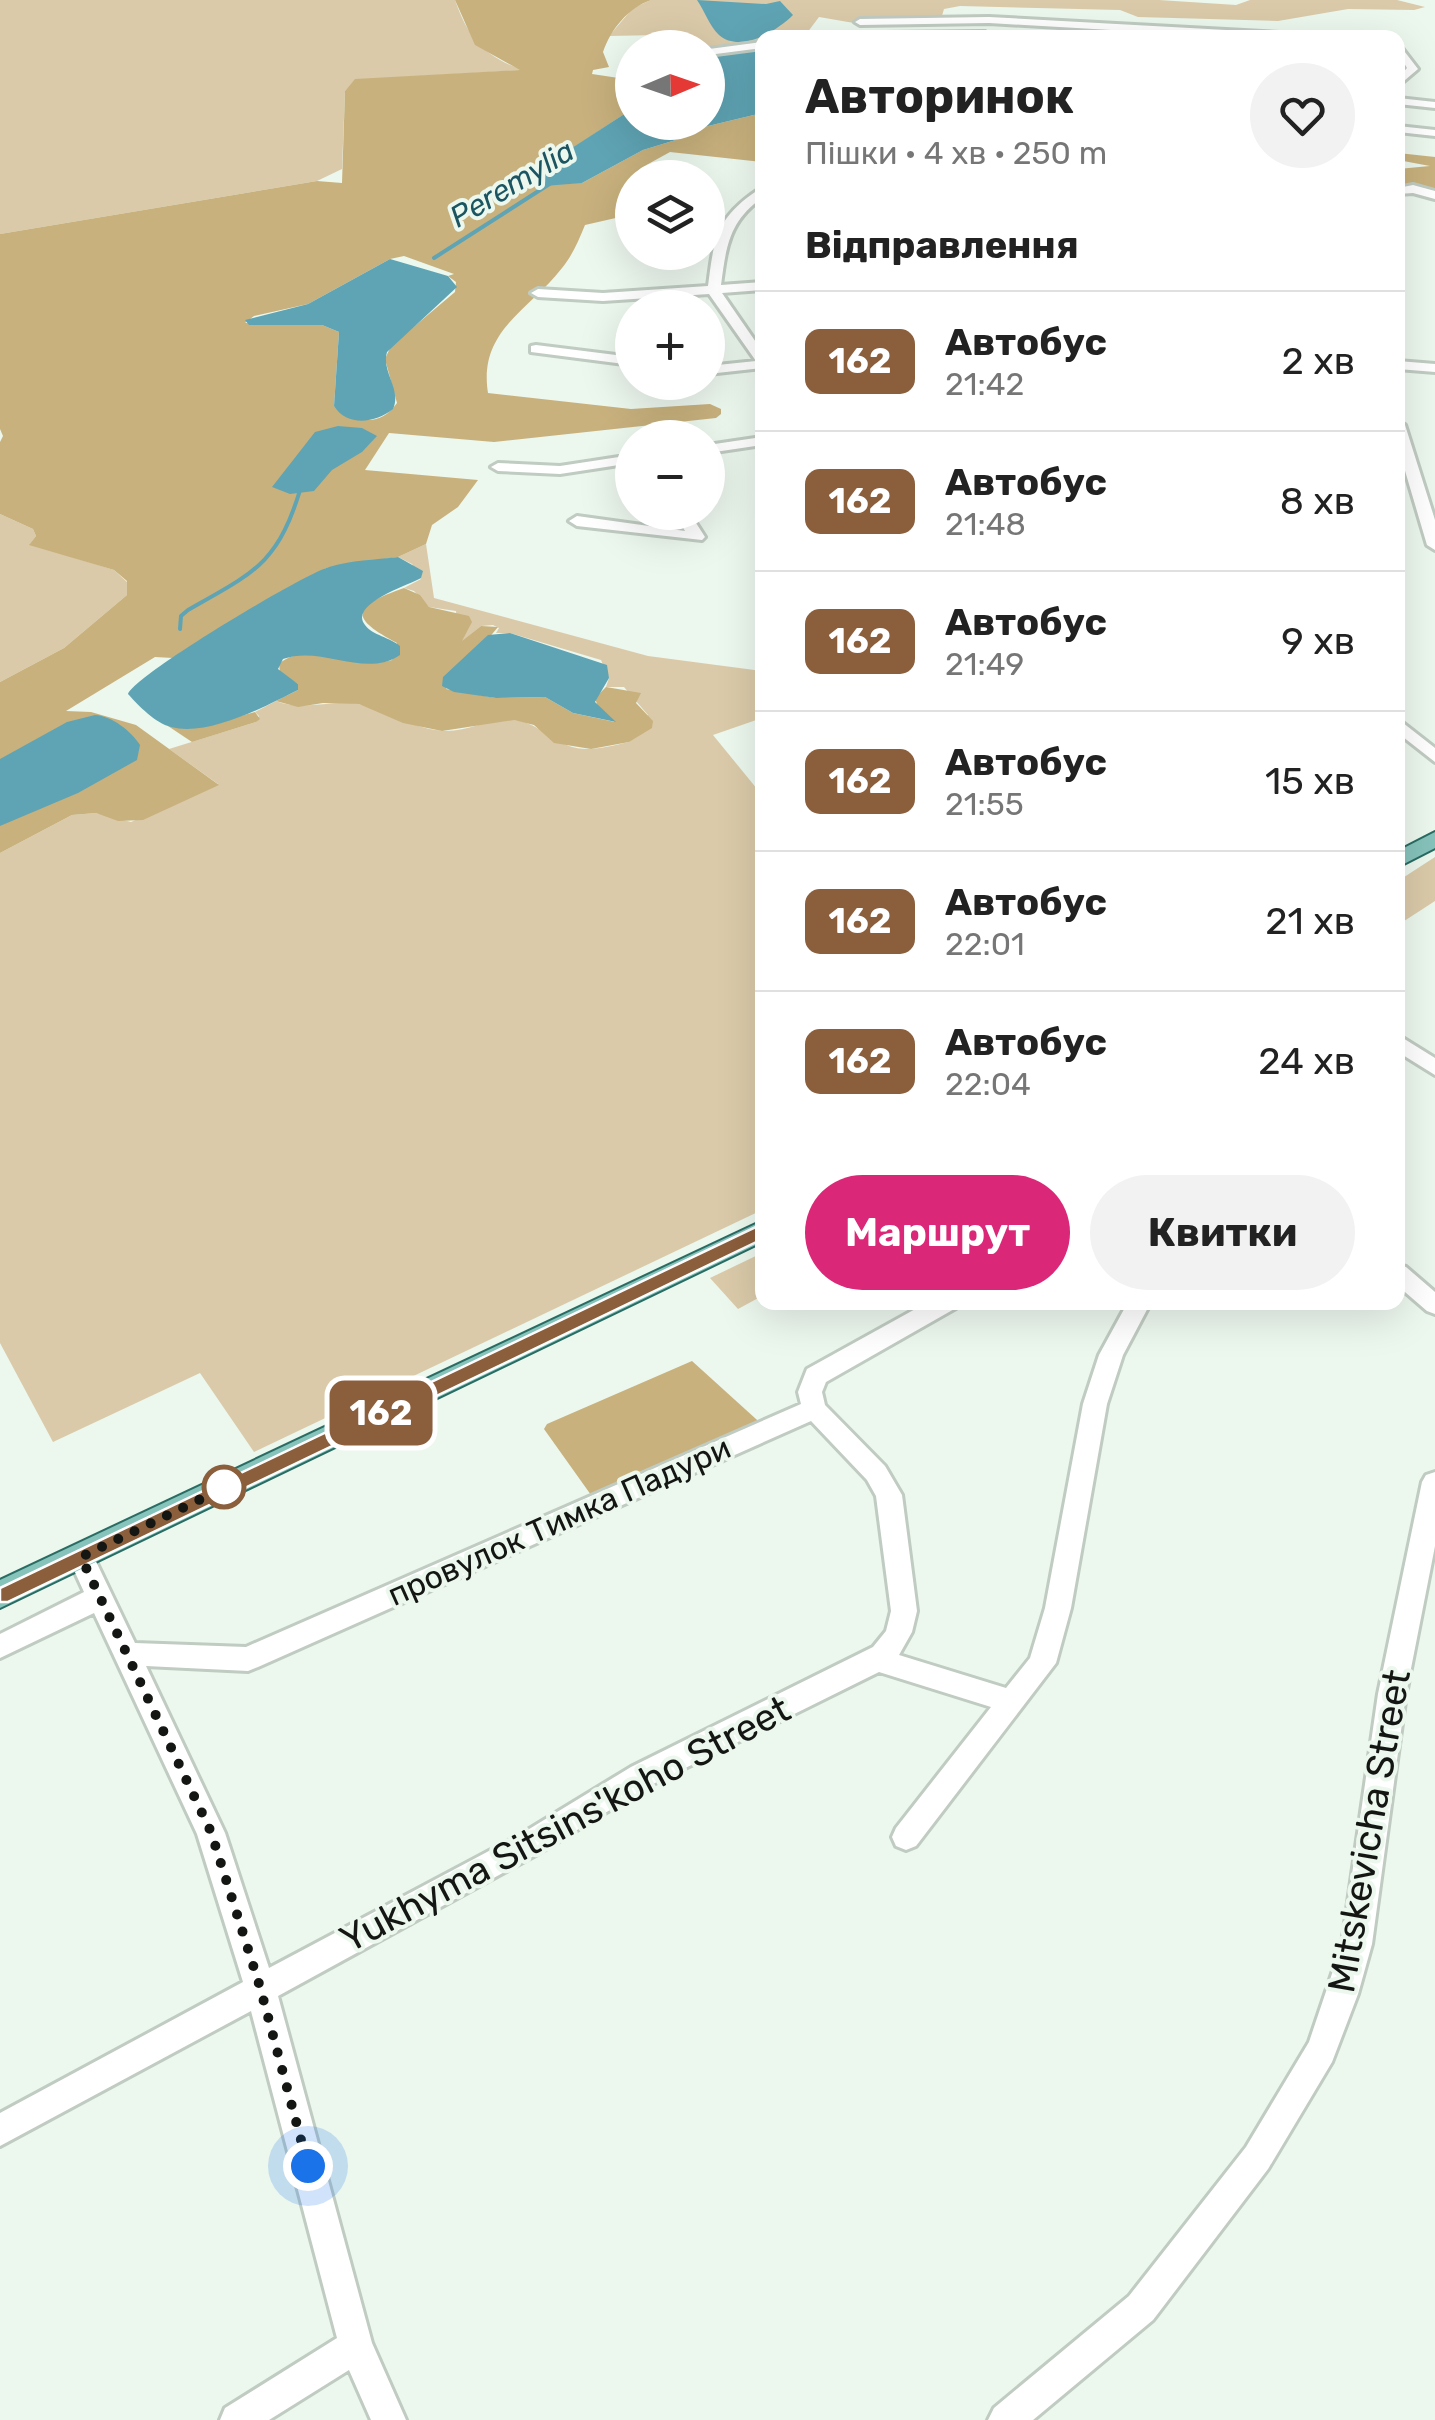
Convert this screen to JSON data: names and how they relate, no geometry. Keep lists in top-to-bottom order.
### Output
{
  "streets": {
    "street": ["провулок Тимка Падури", "Yukhyma Sitsins'koho Street", "Mitskevicha Street"]
  },
  "water": ["Peremylia"],
  "lines": ["bus line 162"],
  "north": "right",
  "page": {
    "on_map": "162",
    "map_buttons": ["+", "−"],
    "heading": [
      ["Авторинок", "Пішки · 4 хв · 250 m"],
      "Відправлення"
    ],
    "list": [
      {
        "mark": "162",
        "name": "Автобус",
        "note": "21:42",
        "value": "2 хв"
      },
      {
        "mark": "162",
        "name": "Автобус",
        "note": "21:48",
        "value": "8 хв"
      },
      {
        "mark": "162",
        "name": "Автобус",
        "note": "21:49",
        "value": "9 хв"
      },
      {
        "mark": "162",
        "name": "Автобус",
        "note": "21:55",
        "value": "15 хв"
      },
      {
        "mark": "162",
        "name": "Автобус",
        "note": "22:01",
        "value": "21 хв"
      },
      {
        "mark": "162",
        "name": "Автобус",
        "note": "22:04",
        "value": "24 хв"
      }
    ],
    "buttons": ["Маршрут", "Квитки"]
  }
}
